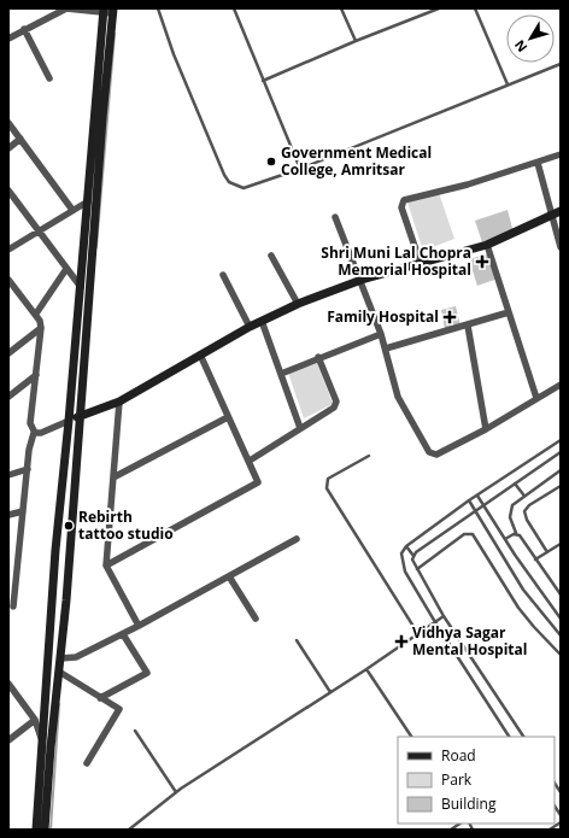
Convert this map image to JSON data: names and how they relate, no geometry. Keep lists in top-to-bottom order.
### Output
{
  "places": {
    "other": ["Government Medical College, Amritsar", "Rebirth tattoo studio"],
    "health": ["Shri Muni Lal Chopra Memorial Hospital", "Family Hospital", "Vidhya Sagar Mental Hospital"]
  },
  "legend": ["Road", "Park", "Building"],
  "north": "bottom left"
}
